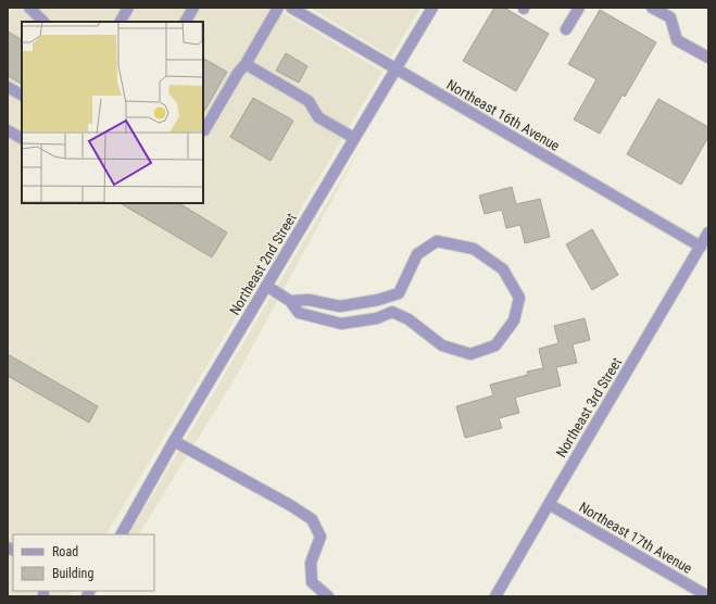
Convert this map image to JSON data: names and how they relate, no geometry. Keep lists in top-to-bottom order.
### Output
{
  "streets": {
    "street": [
      "Northeast 16th Avenue",
      "Northeast 2nd Street",
      "Northeast 3rd Street",
      "Northeast 17th Avenue"
    ]
  },
  "crossings": [
    ["Northeast 16th Avenue", "Northeast 2nd Street"],
    ["Northeast 16th Avenue", "Northeast 3rd Street"],
    ["Northeast 3rd Street", "Northeast 17th Avenue"]
  ],
  "legend": ["Road", "Building"]
}
